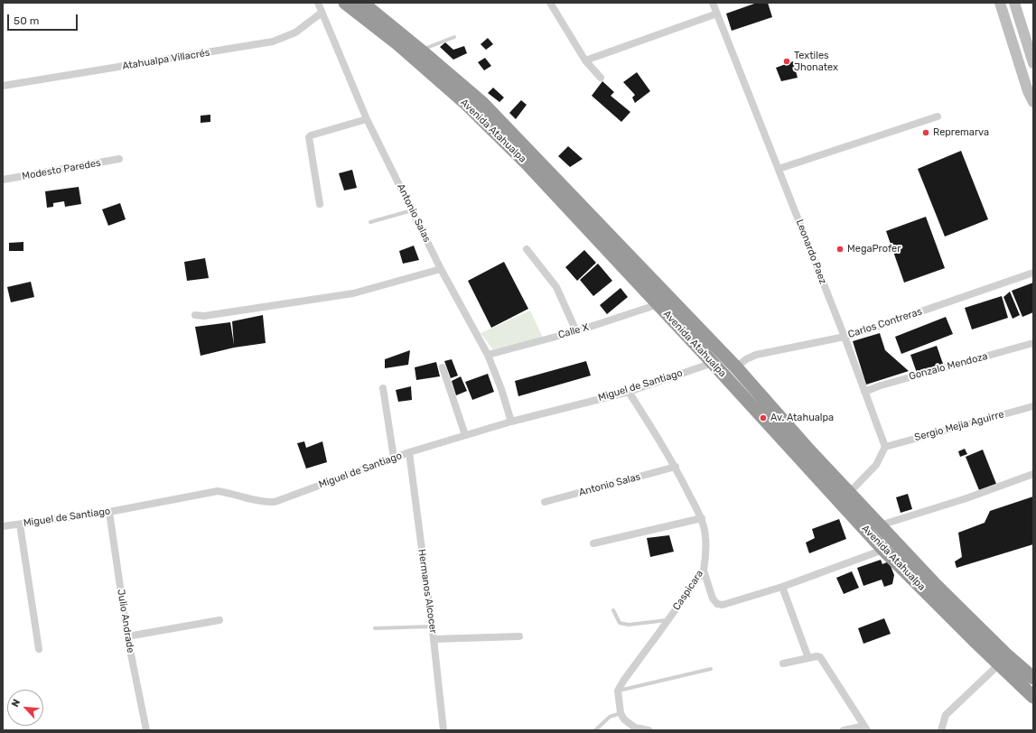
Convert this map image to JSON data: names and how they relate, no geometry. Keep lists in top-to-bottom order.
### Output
{
  "streets": {
    "highway": ["Avenida Atahualpa"],
    "street": [
      "Atahualpa Villacrés",
      "Modesto Paredes",
      "Antonio Salas",
      "Leonardo Paez",
      "Carlos Contreras",
      "Calle X",
      "Gonzalo Mendoza",
      "Miguel de Santiago",
      "Sergio Mejia Aguirre",
      "Caspicara",
      "Hermanos Alcocer",
      "Julio Andrade"
    ]
  },
  "crossings": [
    ["Atahualpa Villacrés", "Antonio Salas"],
    ["Avenida Atahualpa", "Carlos Contreras"],
    ["Avenida Atahualpa", "Calle X"],
    ["Avenida Atahualpa", "Miguel de Santiago"],
    ["Antonio Salas", "Calle X"],
    ["Antonio Salas", "Miguel de Santiago"],
    ["Antonio Salas", "Caspicara"],
    ["Leonardo Paez", "Carlos Contreras"],
    ["Leonardo Paez", "Gonzalo Mendoza"],
    ["Leonardo Paez", "Sergio Mejia Aguirre"],
    ["Miguel de Santiago", "Caspicara"],
    ["Miguel de Santiago", "Hermanos Alcocer"],
    ["Miguel de Santiago", "Julio Andrade"]
  ],
  "places": [
    "Textiles Jhonatex",
    "Repremarva",
    "MegaProfer",
    "Av. Atahualpa"
  ],
  "scale_bar": "50 m",
  "north": "top left"
}
